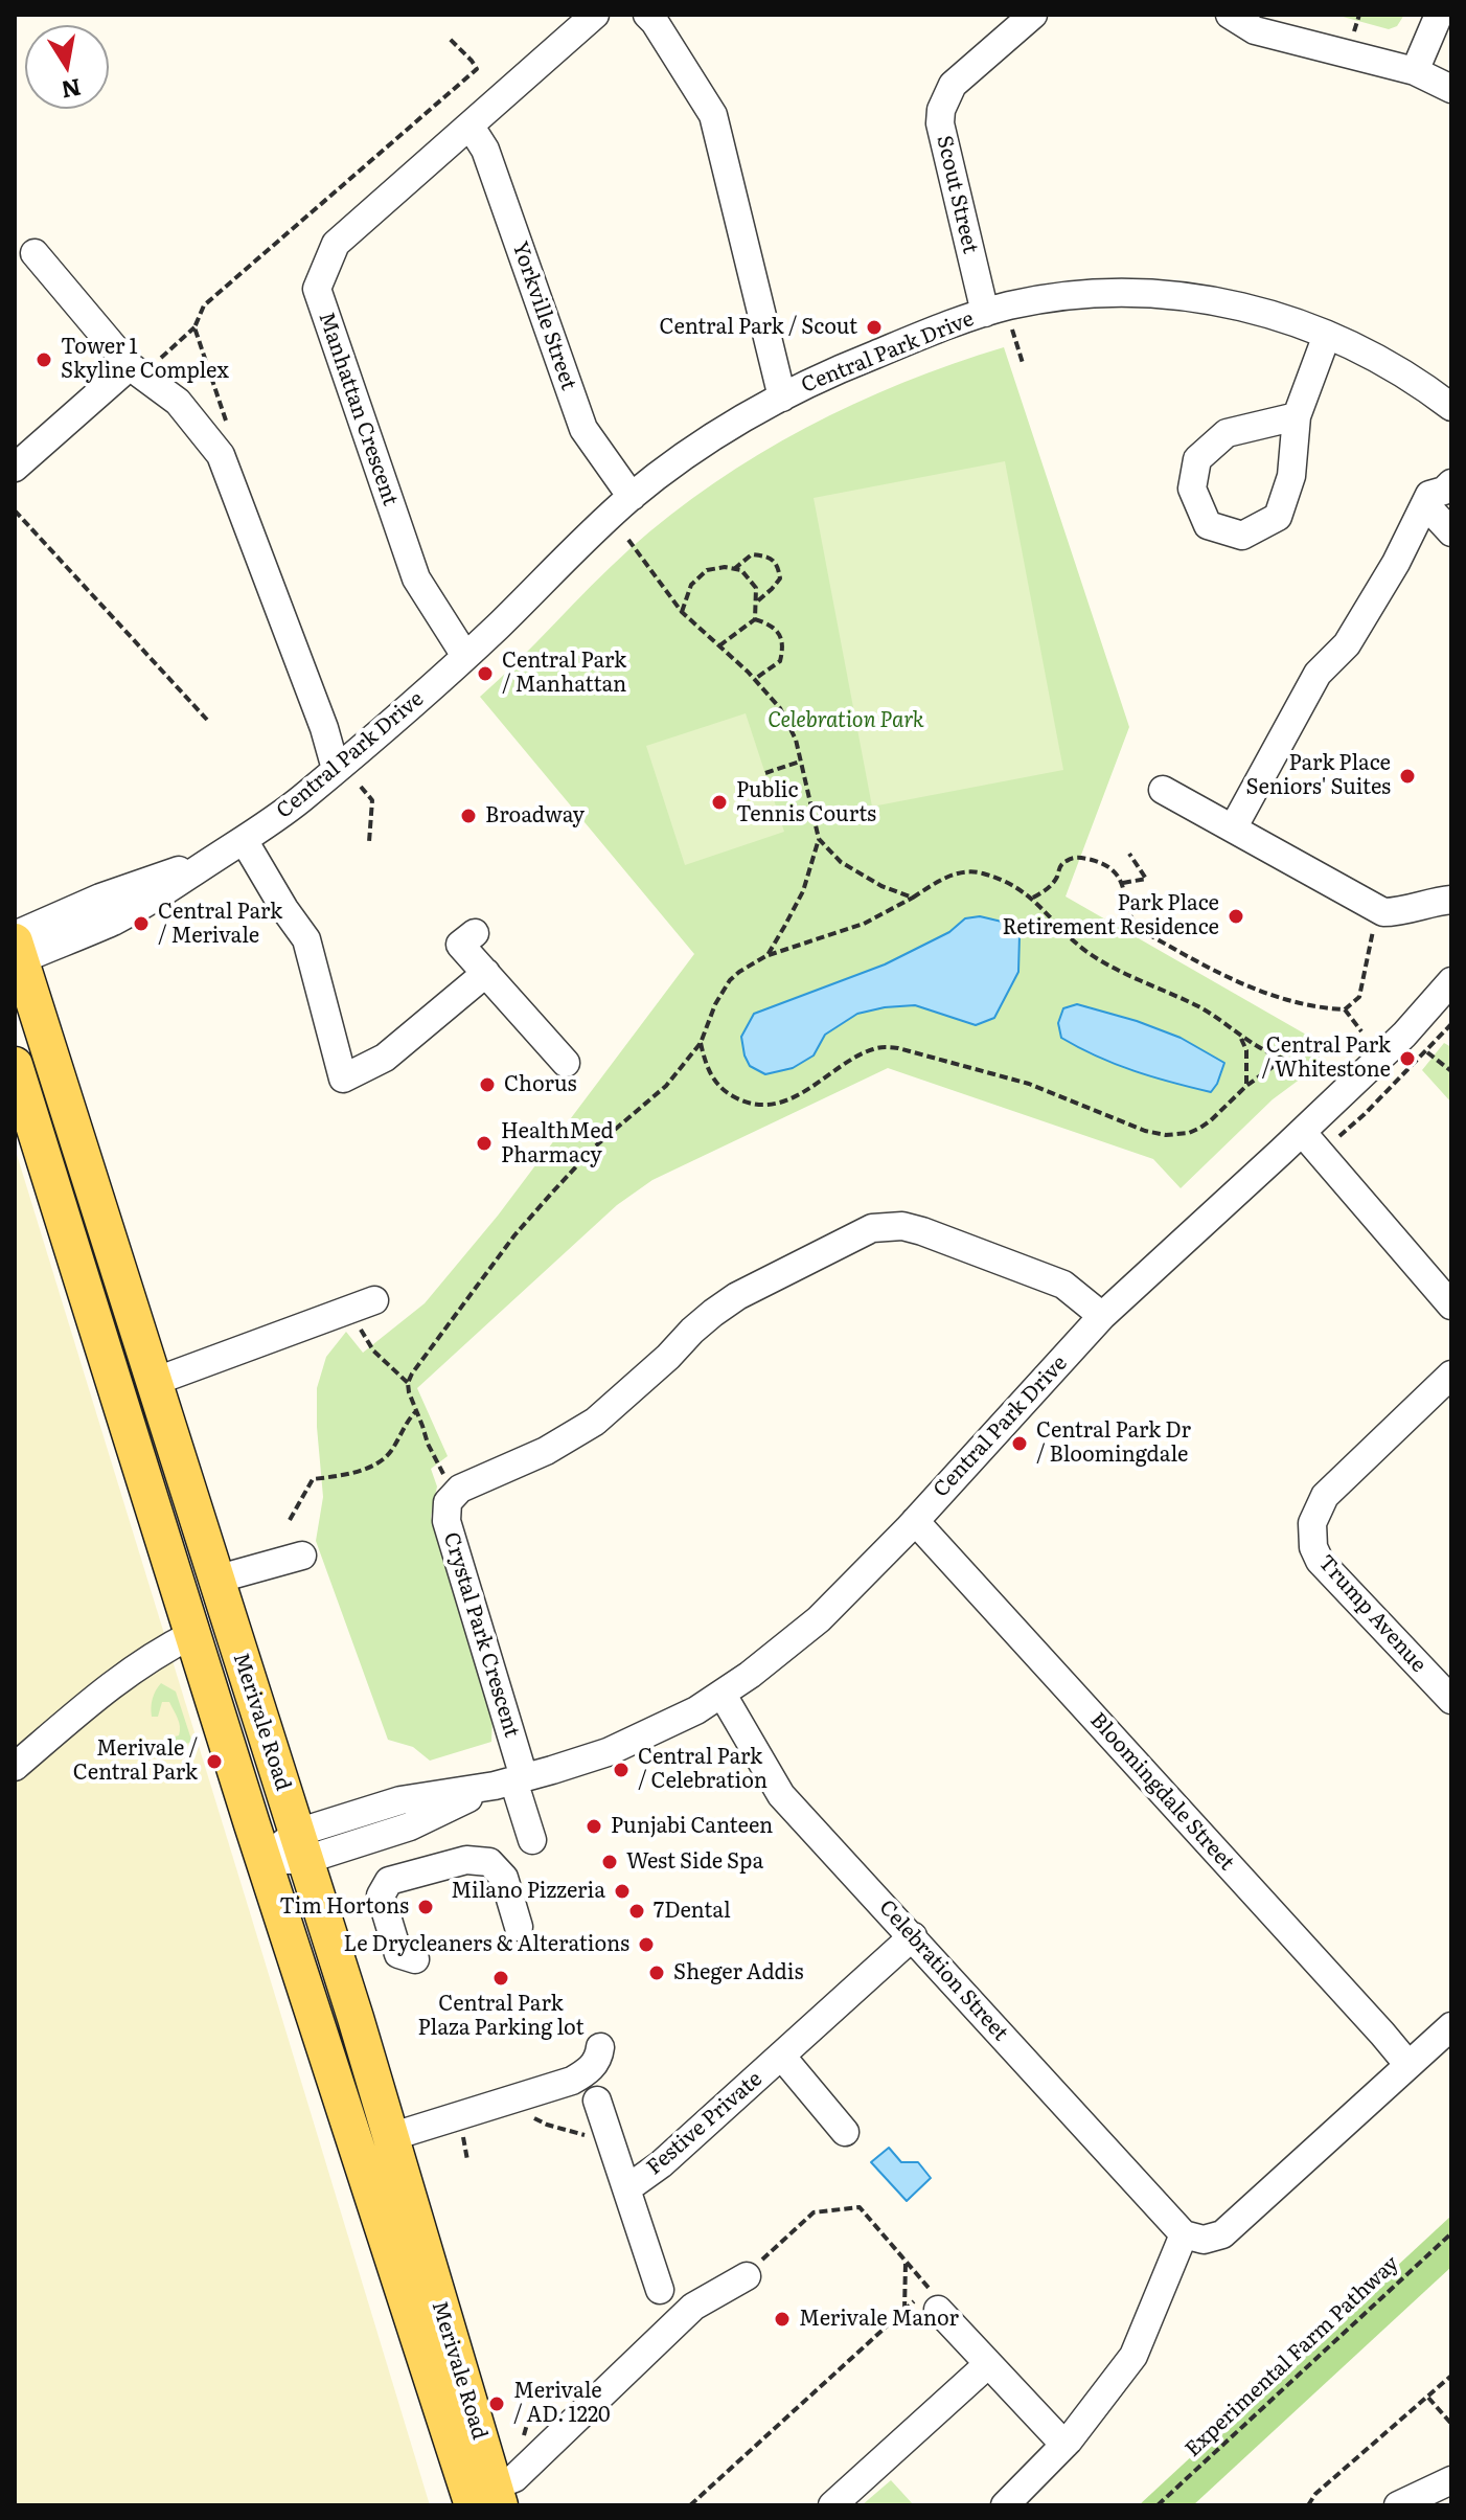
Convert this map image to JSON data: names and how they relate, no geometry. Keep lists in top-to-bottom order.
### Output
{
  "streets": {
    "main road": ["Merivale Road"],
    "street": [
      "Scout Street",
      "Yorkville Street",
      "Central Park Drive",
      "Manhattan Crescent",
      "Trump Avenue",
      "Crystal Park Crescent",
      "Bloomingdale Street",
      "Celebration Street",
      "Festive Private"
    ],
    "path": ["Experimental Farm Pathway"]
  },
  "crossings": [
    ["Scout Street", "Central Park Drive"],
    ["Yorkville Street", "Central Park Drive"],
    ["Yorkville Street", "Manhattan Crescent"],
    ["Central Park Drive", "Manhattan Crescent"],
    ["Central Park Drive", "Crystal Park Crescent"],
    ["Central Park Drive", "Merivale Road"],
    ["Central Park Drive", "Bloomingdale Street"],
    ["Central Park Drive", "Celebration Street"],
    ["Celebration Street", "Festive Private"]
  ],
  "parks": ["Celebration Park"],
  "places": [
    "Central Park / Scout",
    "Tower 1 Skyline Complex",
    "Central Park / Manhattan",
    "Park Place Seniors' Suites",
    "Public Tennis Courts",
    "Broadway",
    "Park Place Retirement Residence",
    "Central Park / Merivale",
    "Central Park / Whitestone",
    "Chorus",
    "HealthMed Pharmacy",
    "Central Park Dr / Bloomingdale",
    "Merivale / Central Park",
    "Central Park / Celebration",
    "Punjabi Canteen",
    "West Side Spa",
    "Milano Pizzeria",
    "Tim Hortons",
    "7Dental",
    "Le Drycleaners & Alterations",
    "Sheger Addis",
    "Central Park Plaza Parking lot",
    "Merivale Manor",
    "Merivale / AD. 1220"
  ],
  "north": "bottom"
}
